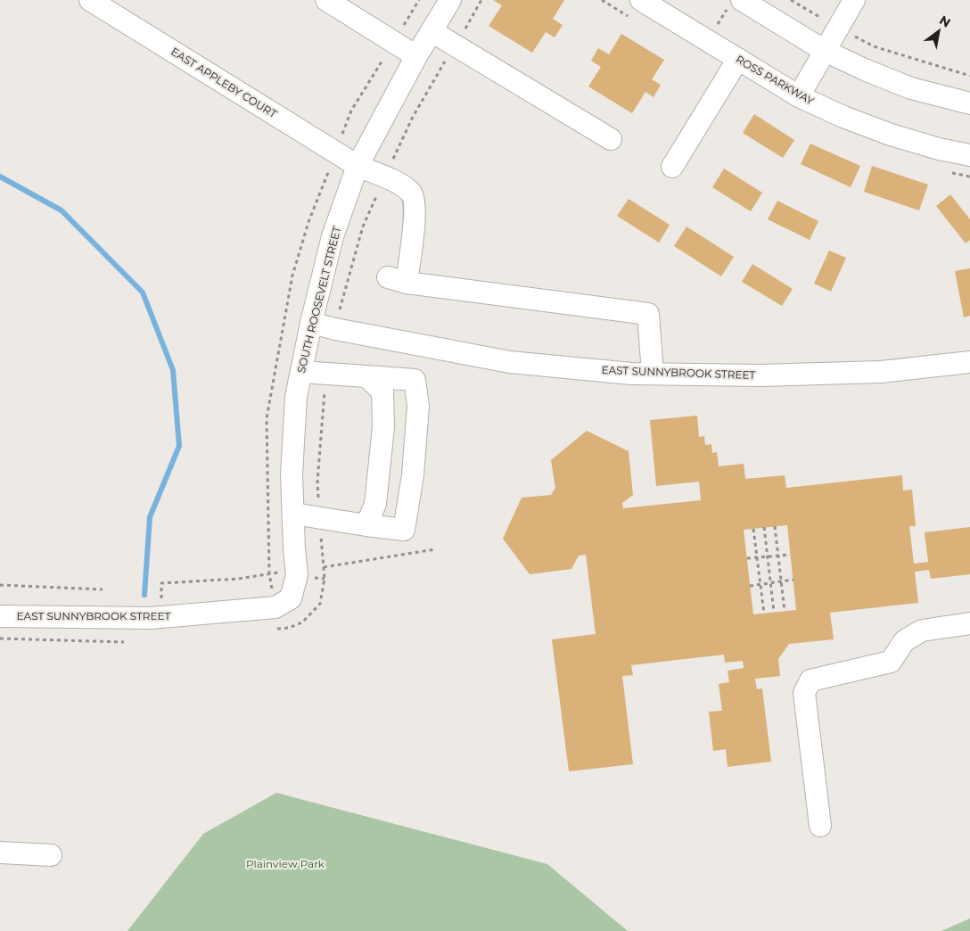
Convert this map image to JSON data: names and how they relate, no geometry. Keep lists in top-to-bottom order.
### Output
{
  "streets": {
    "street": [
      "ROSS PARKWAY",
      "EAST APPLEBY COURT",
      "SOUTH ROOSEVELT STREET",
      "EAST SUNNYBROOK STREET"
    ]
  },
  "crossings": [
    ["EAST APPLEBY COURT", "SOUTH ROOSEVELT STREET"],
    ["EAST APPLEBY COURT", "EAST SUNNYBROOK STREET"],
    ["SOUTH ROOSEVELT STREET", "EAST SUNNYBROOK STREET"]
  ],
  "parks": ["Plainview Park"],
  "north": "top right"
}
